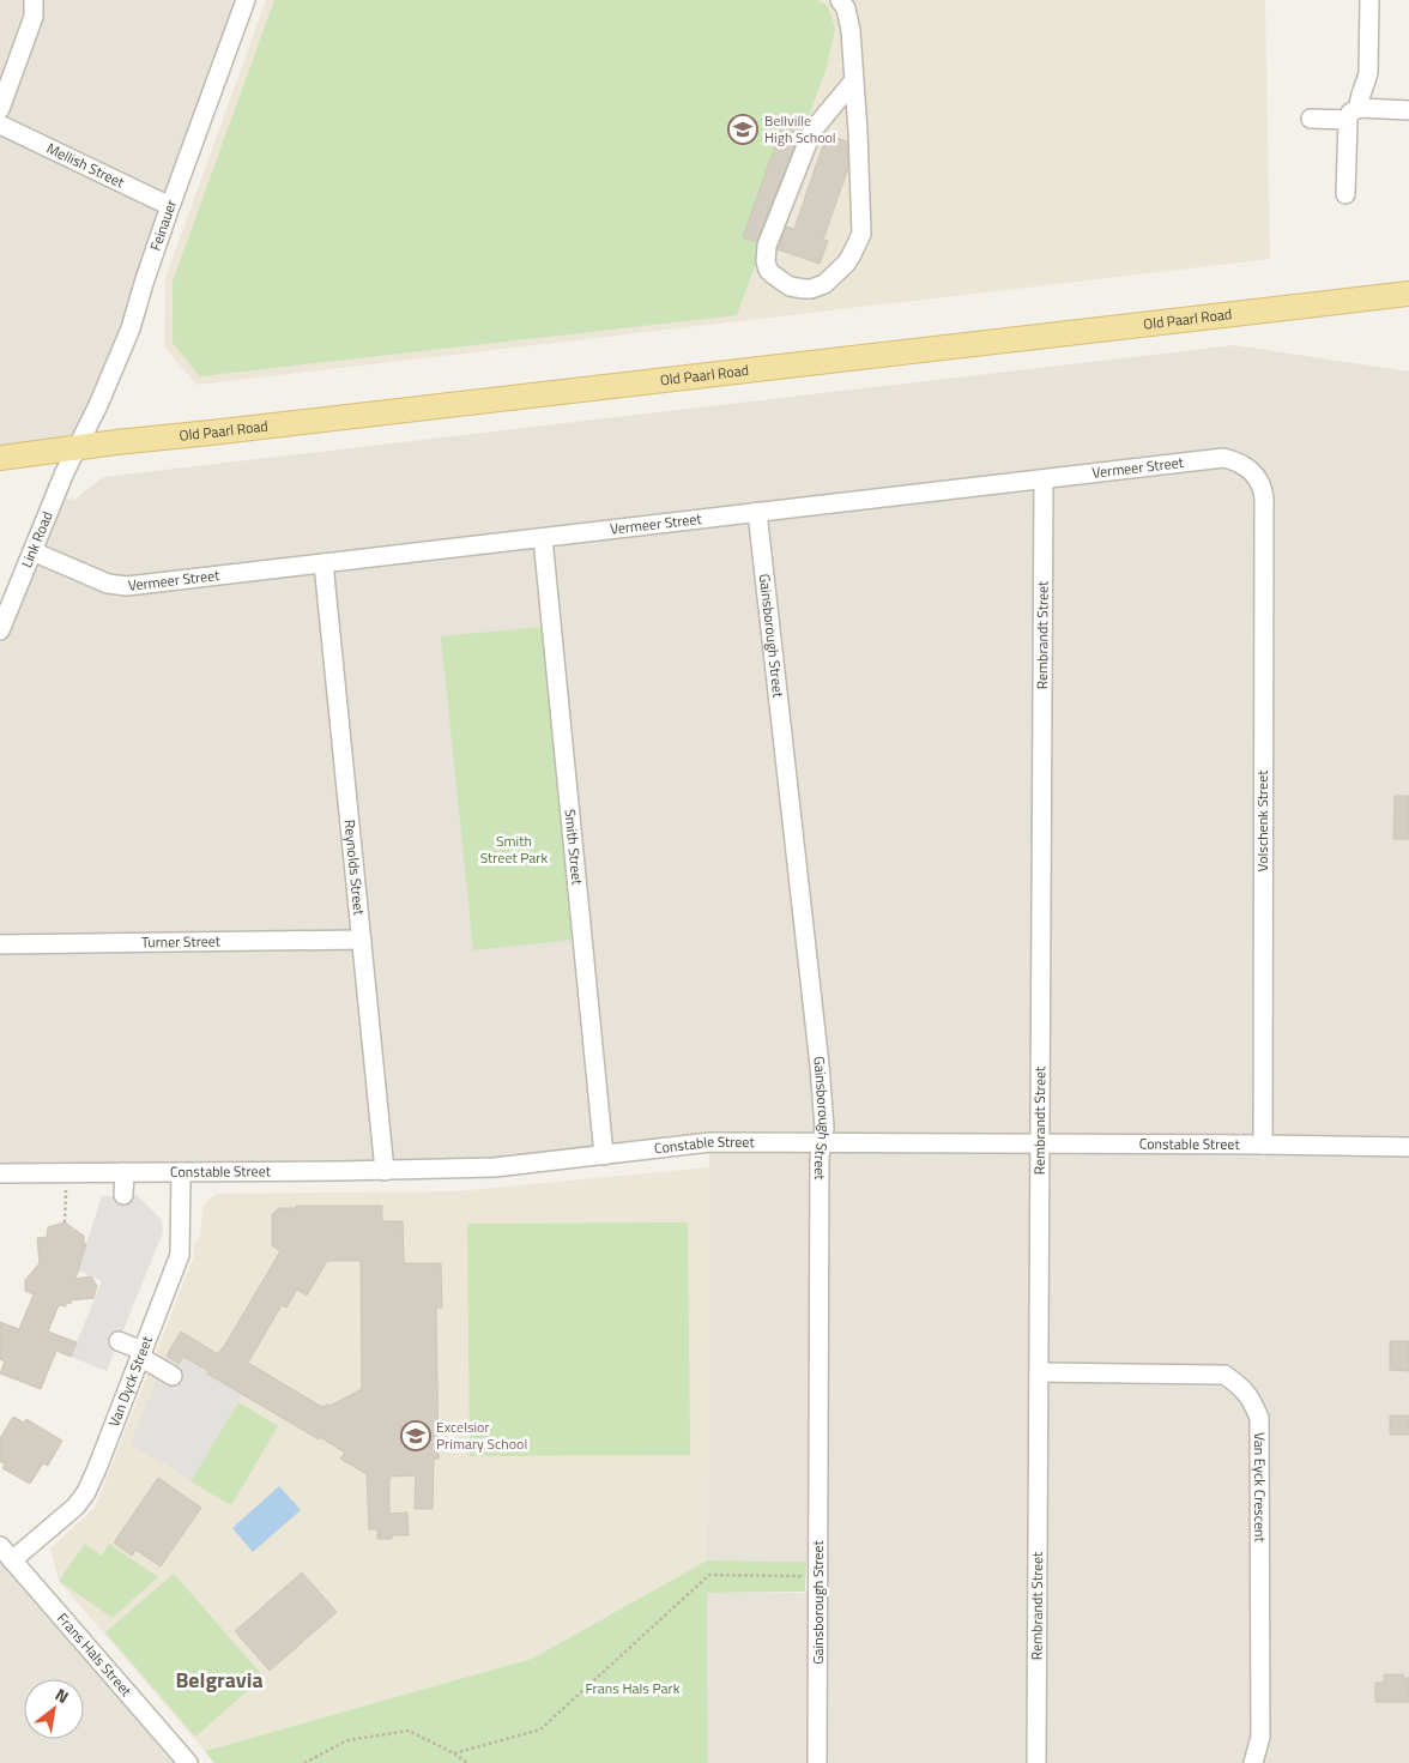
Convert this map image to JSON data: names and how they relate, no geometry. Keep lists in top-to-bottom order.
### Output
{
  "streets": {
    "main road": ["Old Paarl Road"],
    "street": [
      "Mellish Street",
      "Feinauer",
      "Vermeer Street",
      "Link Road",
      "Gainsborough Street",
      "Rembrandt Street",
      "Volschenk Street",
      "Smith Street",
      "Reynolds Street",
      "Turner Street",
      "Constable Street",
      "Van Dyck Street",
      "Van Eyck Crescent",
      "Frans Hals Street"
    ]
  },
  "crossings": [
    ["Mellish Street", "Feinauer"],
    ["Feinauer", "Old Paarl Road"],
    ["Feinauer", "Link Road"],
    ["Old Paarl Road", "Link Road"],
    ["Vermeer Street", "Link Road"],
    ["Vermeer Street", "Gainsborough Street"],
    ["Vermeer Street", "Rembrandt Street"],
    ["Vermeer Street", "Volschenk Street"],
    ["Vermeer Street", "Smith Street"],
    ["Vermeer Street", "Reynolds Street"],
    ["Gainsborough Street", "Constable Street"],
    ["Rembrandt Street", "Constable Street"],
    ["Rembrandt Street", "Van Eyck Crescent"],
    ["Volschenk Street", "Constable Street"],
    ["Smith Street", "Constable Street"],
    ["Reynolds Street", "Turner Street"],
    ["Reynolds Street", "Constable Street"],
    ["Constable Street", "Van Dyck Street"],
    ["Van Dyck Street", "Frans Hals Street"]
  ],
  "districts": ["Belgravia"],
  "parks": ["Smith Street Park", "Frans Hals Park"],
  "places": {
    "school or university": ["Bellville High School", "Excelsior Primary School"]
  },
  "north": "top right"
}
